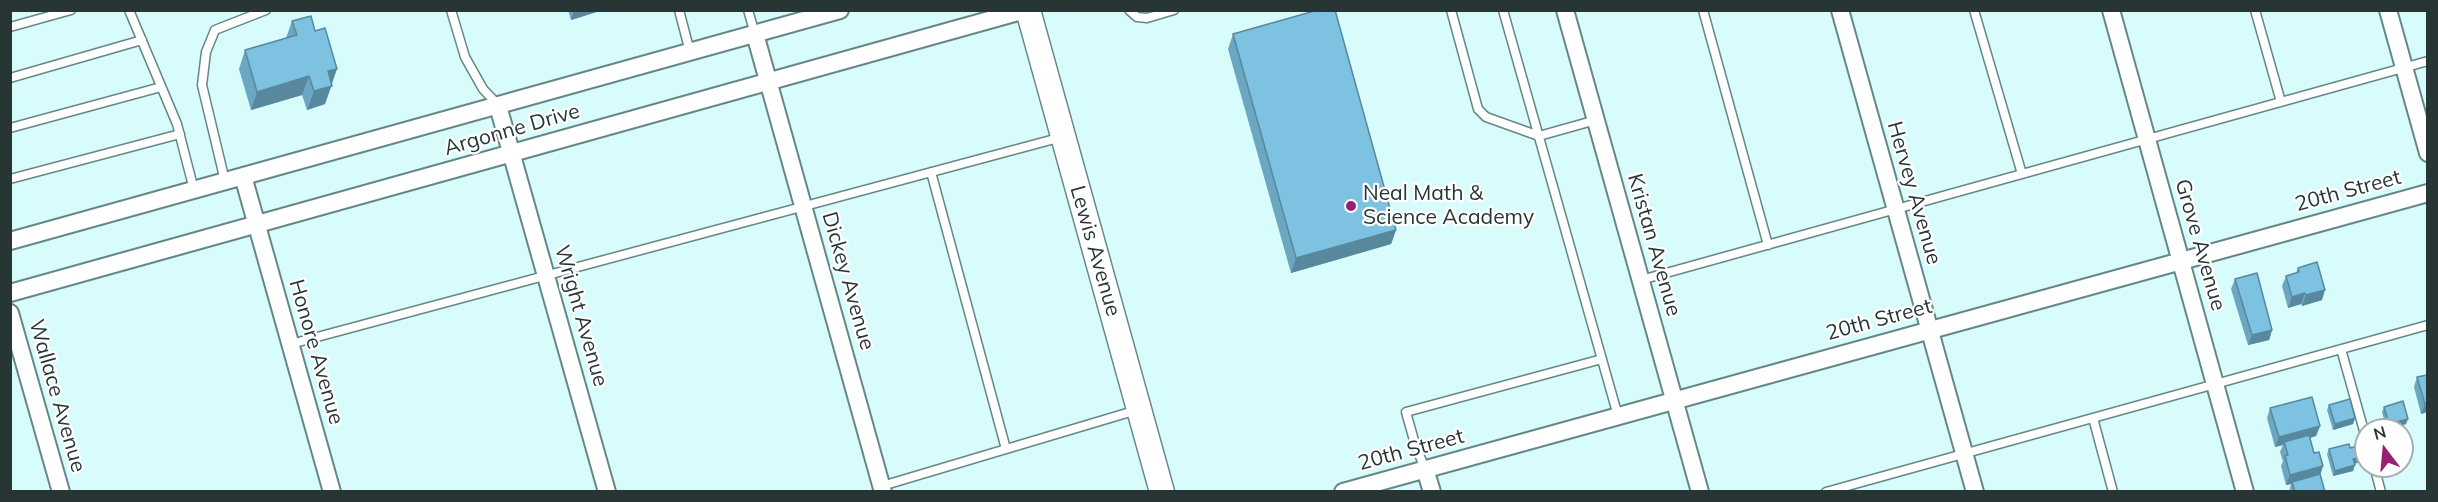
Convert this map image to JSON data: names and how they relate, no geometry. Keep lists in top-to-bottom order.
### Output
{
  "streets": {
    "main road": ["Lewis Avenue"],
    "street": [
      "Argonne Drive",
      "20th Street",
      "Hervey Avenue",
      "Kristan Avenue",
      "Grove Avenue",
      "Dickey Avenue",
      "Wright Avenue",
      "Honore Avenue",
      "Wallace Avenue"
    ]
  },
  "crossings": [
    ["Argonne Drive", "Lewis Avenue"],
    ["Argonne Drive", "Dickey Avenue"],
    ["Argonne Drive", "Wright Avenue"],
    ["Argonne Drive", "Honore Avenue"],
    ["20th Street", "Hervey Avenue"],
    ["20th Street", "Kristan Avenue"],
    ["20th Street", "Grove Avenue"]
  ],
  "places": ["Neal Math & Science Academy"],
  "north": "top"
}
